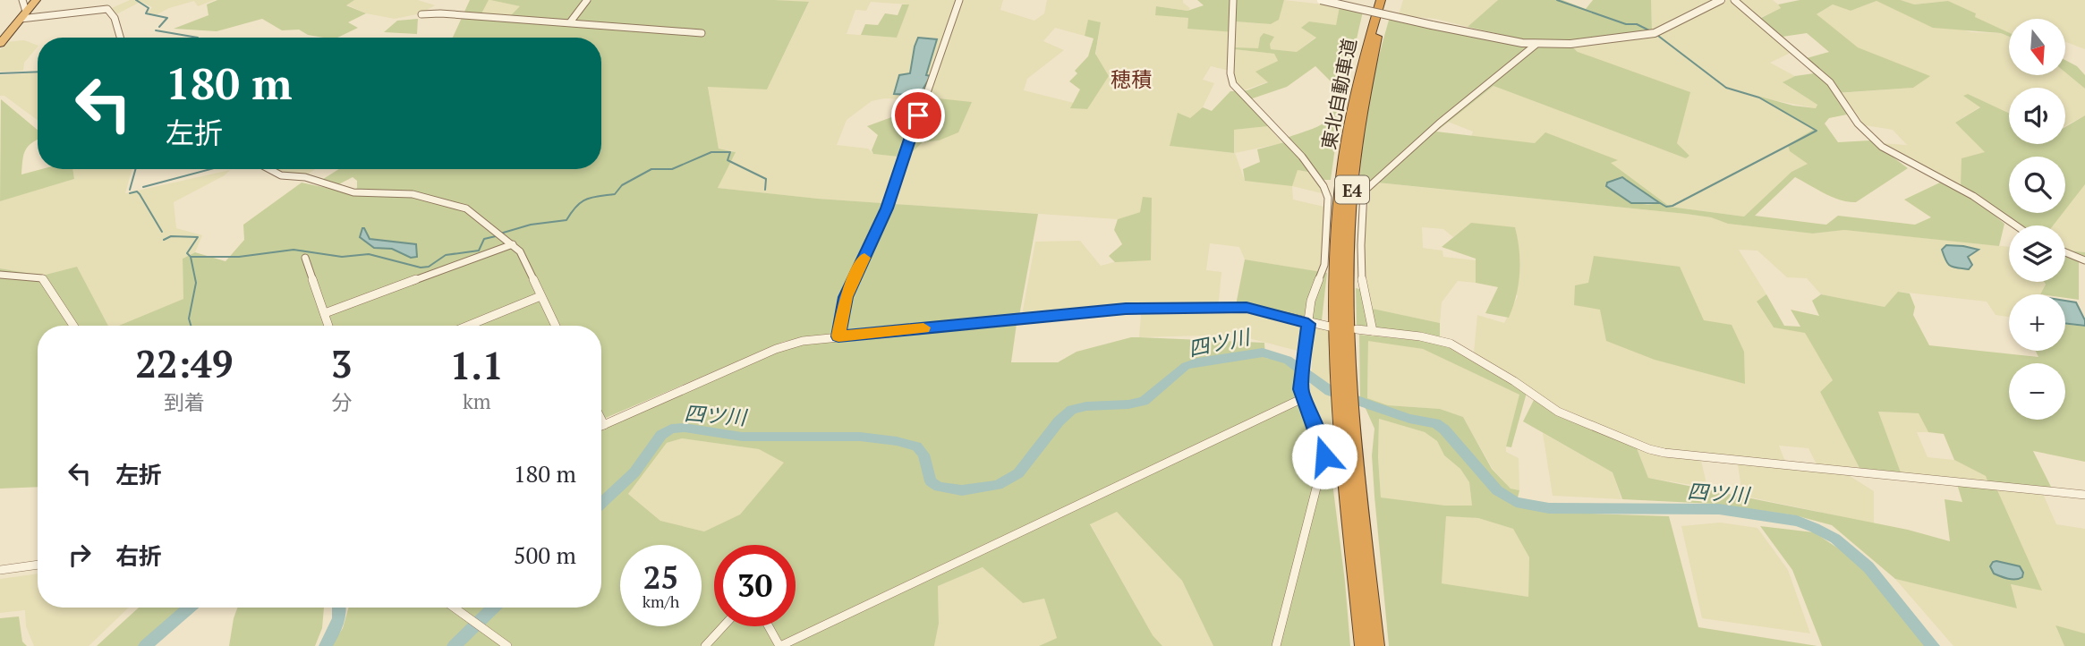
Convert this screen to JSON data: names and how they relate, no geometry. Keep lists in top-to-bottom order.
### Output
{
  "streets": {
    "highway": ["東北自動車道", "E4"]
  },
  "districts": ["穂積"],
  "water": ["四ツ川"],
  "north": "bottom",
  "page": {
    "map_buttons": ["+", "−"],
    "turn": ["180 m", "左折"],
    "eta": [
      "22:49",
      "到着",
      "3",
      "分",
      "1.1",
      "km"
    ],
    "list": [
      {
        "name": "左折",
        "value": "180 m"
      },
      {
        "name": "右折",
        "value": "500 m"
      }
    ],
    "speed": "25 km/h",
    "limit": "30"
  }
}
